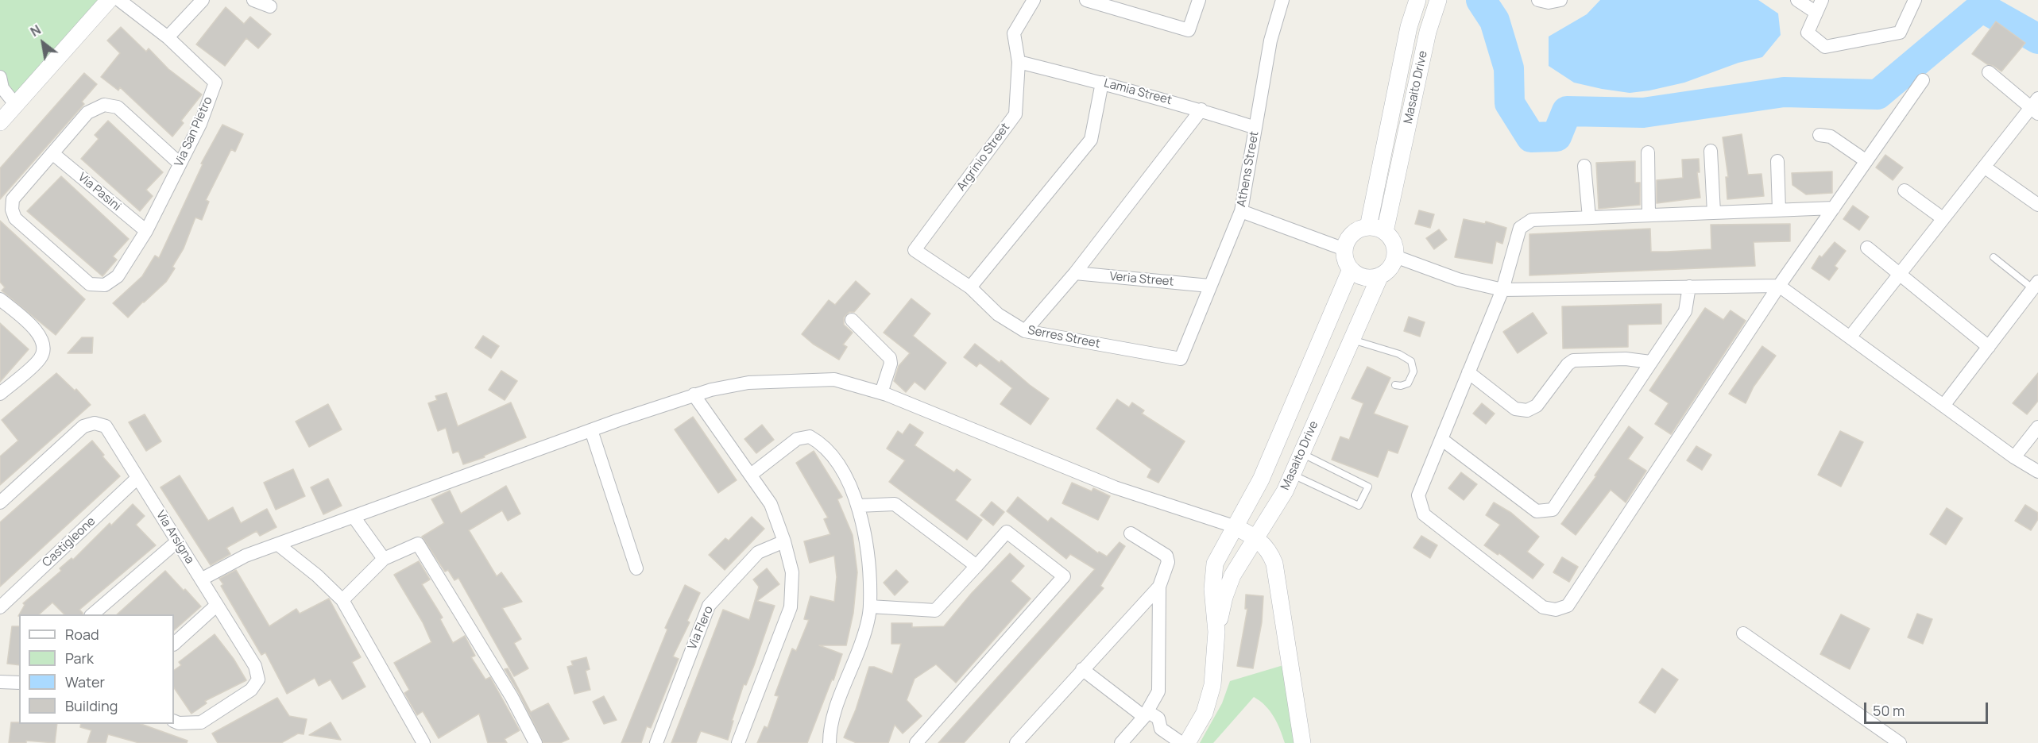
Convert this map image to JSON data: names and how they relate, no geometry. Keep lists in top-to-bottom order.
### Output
{
  "streets": {
    "street": [
      "Masaito Drive",
      "Lamia Street",
      "Via San Pietro",
      "Argrinio Street",
      "Athens Street",
      "Via Pasini",
      "Veria Street",
      "Serres Street",
      "Via Arsigna",
      "Castigleone",
      "Via Flero"
    ]
  },
  "crossings": [
    ["Lamia Street", "Argrinio Street"],
    ["Lamia Street", "Athens Street"],
    ["Via San Pietro", "Via Pasini"],
    ["Argrinio Street", "Serres Street"],
    ["Athens Street", "Veria Street"],
    ["Athens Street", "Serres Street"],
    ["Via Arsigna", "Castigleone"]
  ],
  "legend": [
    "Road",
    "Park",
    "Water",
    "Building"
  ],
  "scale_bar": "50 m",
  "north": "top left"
}
